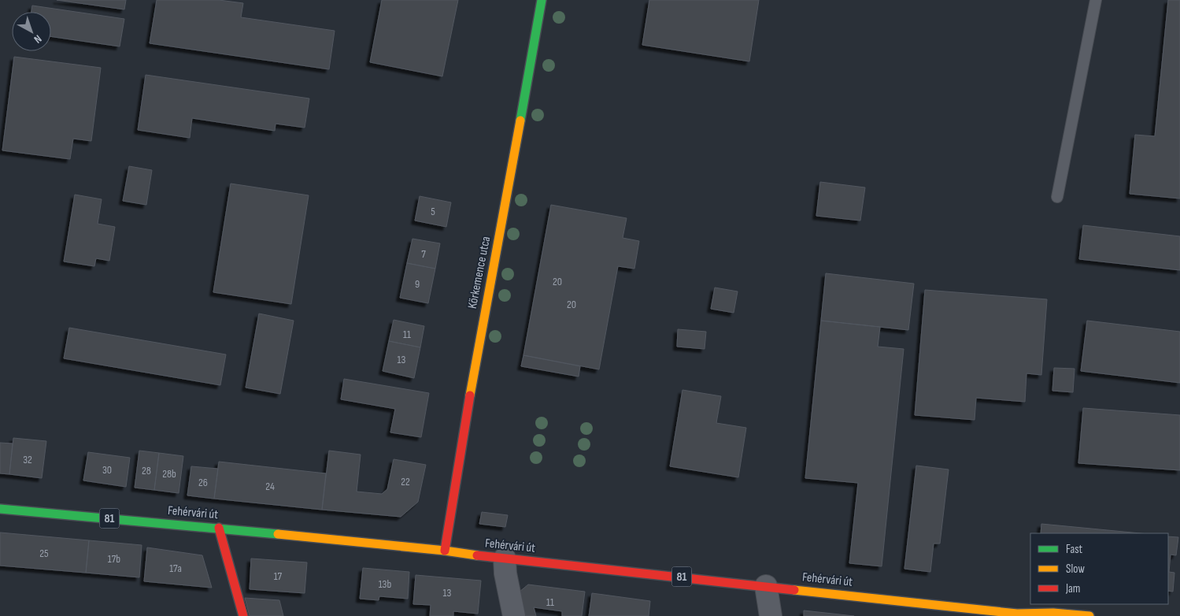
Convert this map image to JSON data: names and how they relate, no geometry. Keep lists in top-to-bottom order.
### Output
{
  "streets": {
    "main road": ["Körkemence utca", "Fehérvári út", "81"]
  },
  "crossings": [
    ["Körkemence utca", "Fehérvári út"]
  ],
  "house_numbers": [
    "5",
    "7",
    "20",
    "9",
    "20",
    "11",
    "13",
    "32",
    "30",
    "28",
    "28b",
    "22",
    "26",
    "24",
    "25",
    "17b",
    "17a",
    "17",
    "13b",
    "13",
    "11"
  ],
  "legend": ["Fast", "Slow", "Jam"],
  "north": "bottom right"
}
